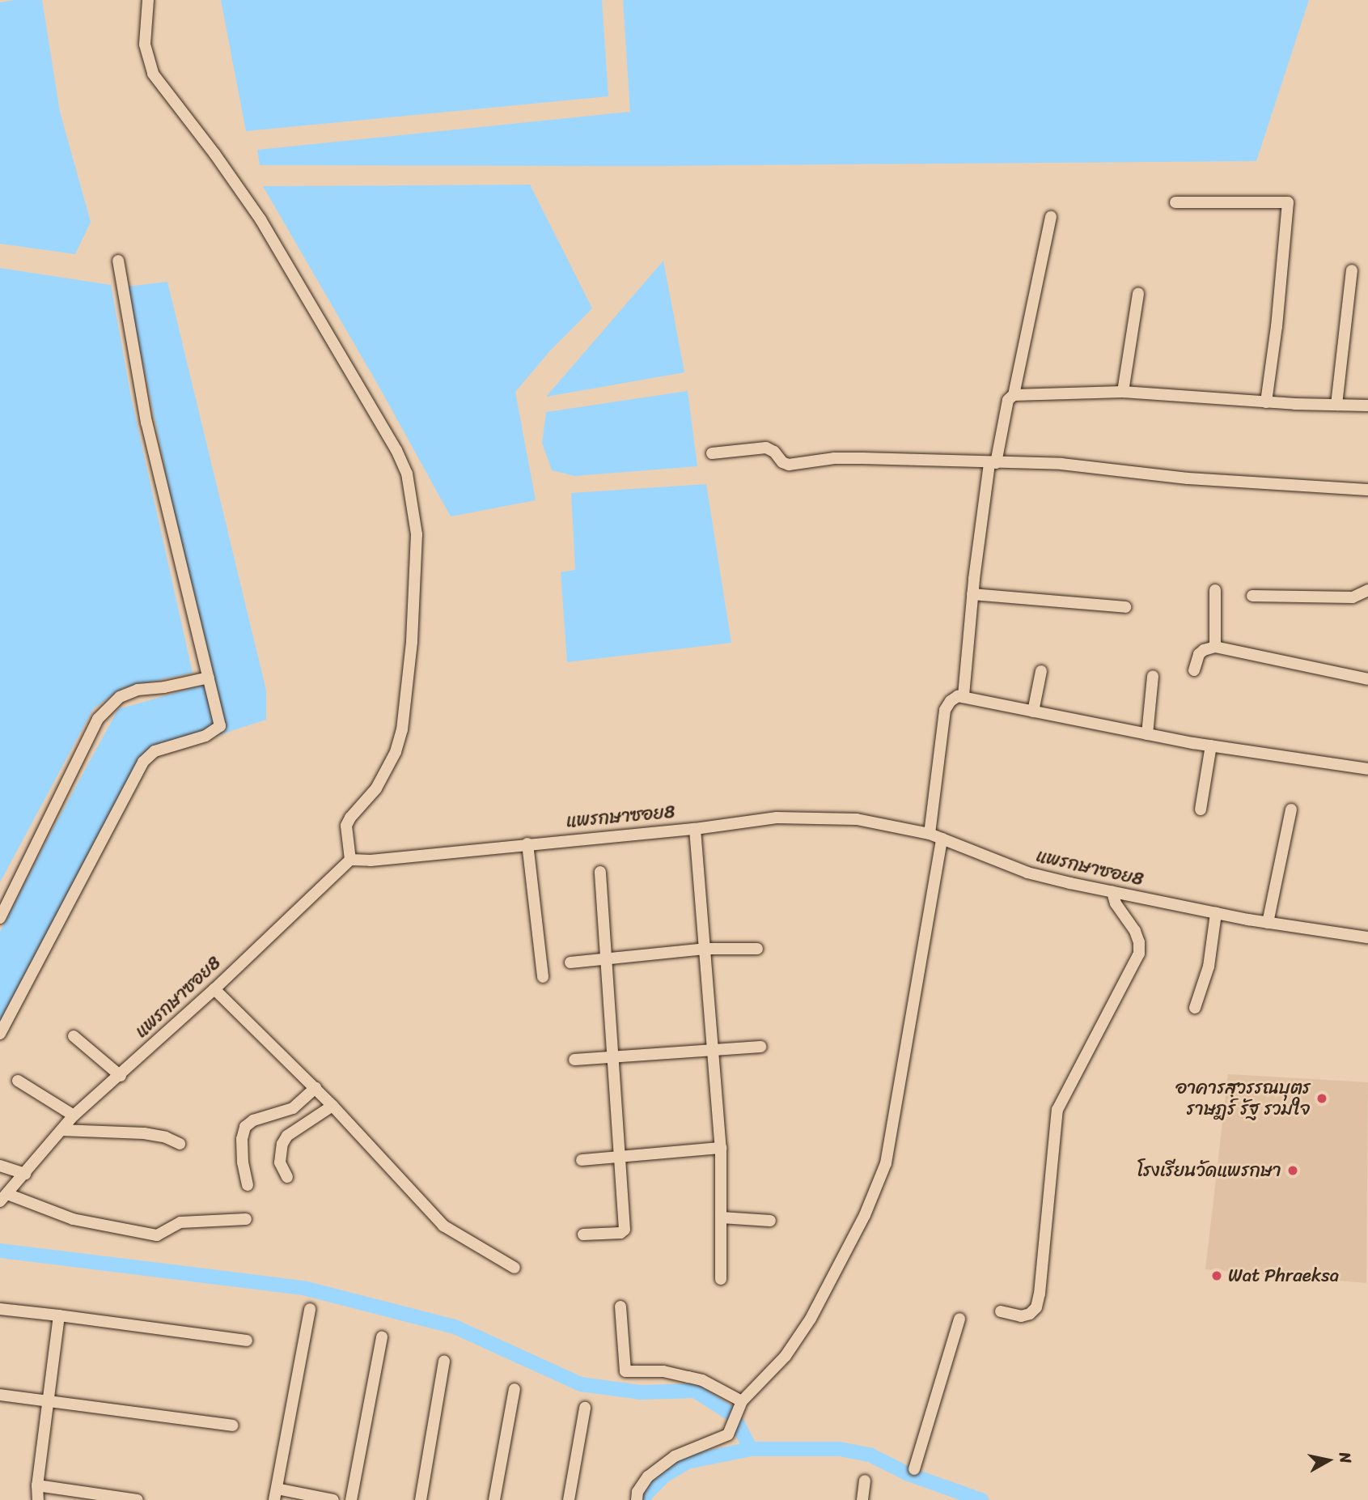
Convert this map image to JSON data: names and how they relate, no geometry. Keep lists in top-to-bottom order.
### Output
{
  "streets": {
    "street": ["แพรกษาซอย8"]
  },
  "places": ["อาคารสุวรรณบุตร ราษฎร์ รัฐ รวมใจ", "โรงเรียนวัดแพรกษา", "Wat Phraeksa"],
  "north": "right"
}
